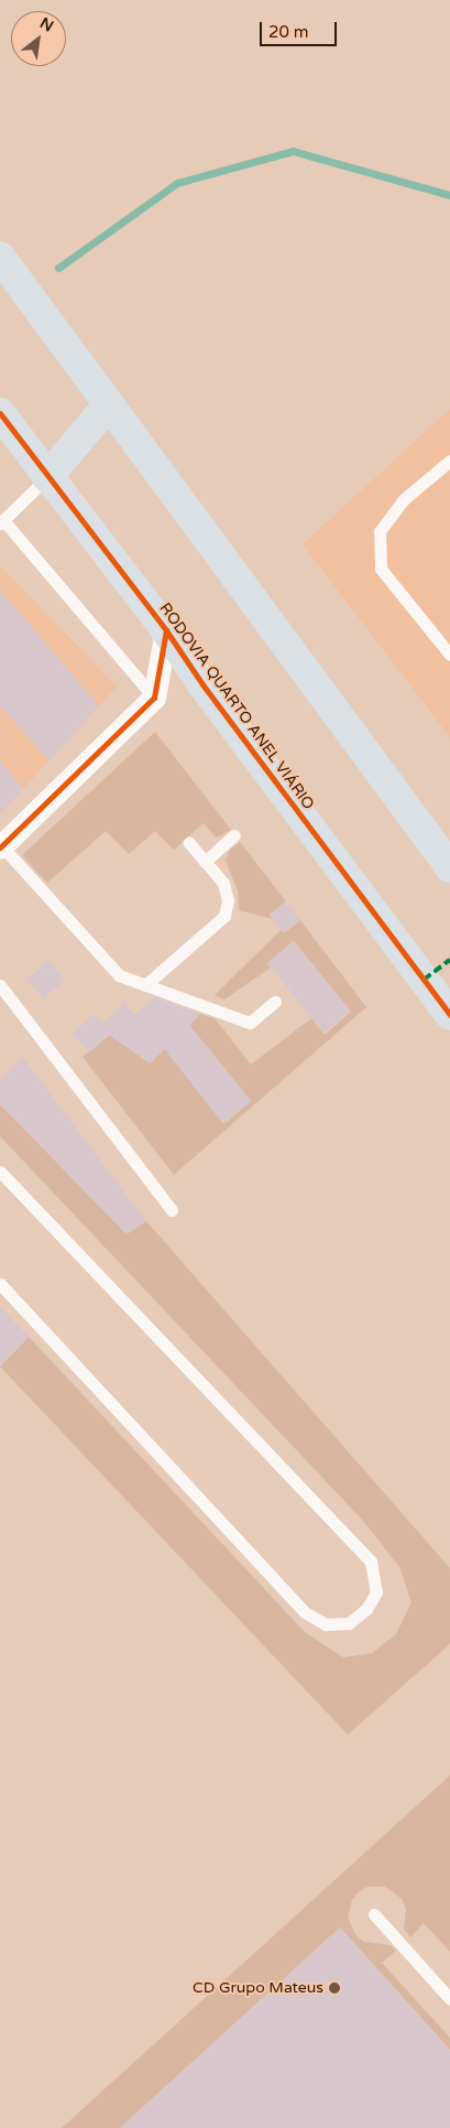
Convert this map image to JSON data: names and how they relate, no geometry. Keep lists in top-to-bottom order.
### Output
{
  "streets": {
    "highway": ["RODOVIA QUARTO ANEL VIÁRIO"]
  },
  "places": ["CD Grupo Mateus"],
  "scale_bar": "20 m",
  "north": "top right"
}
